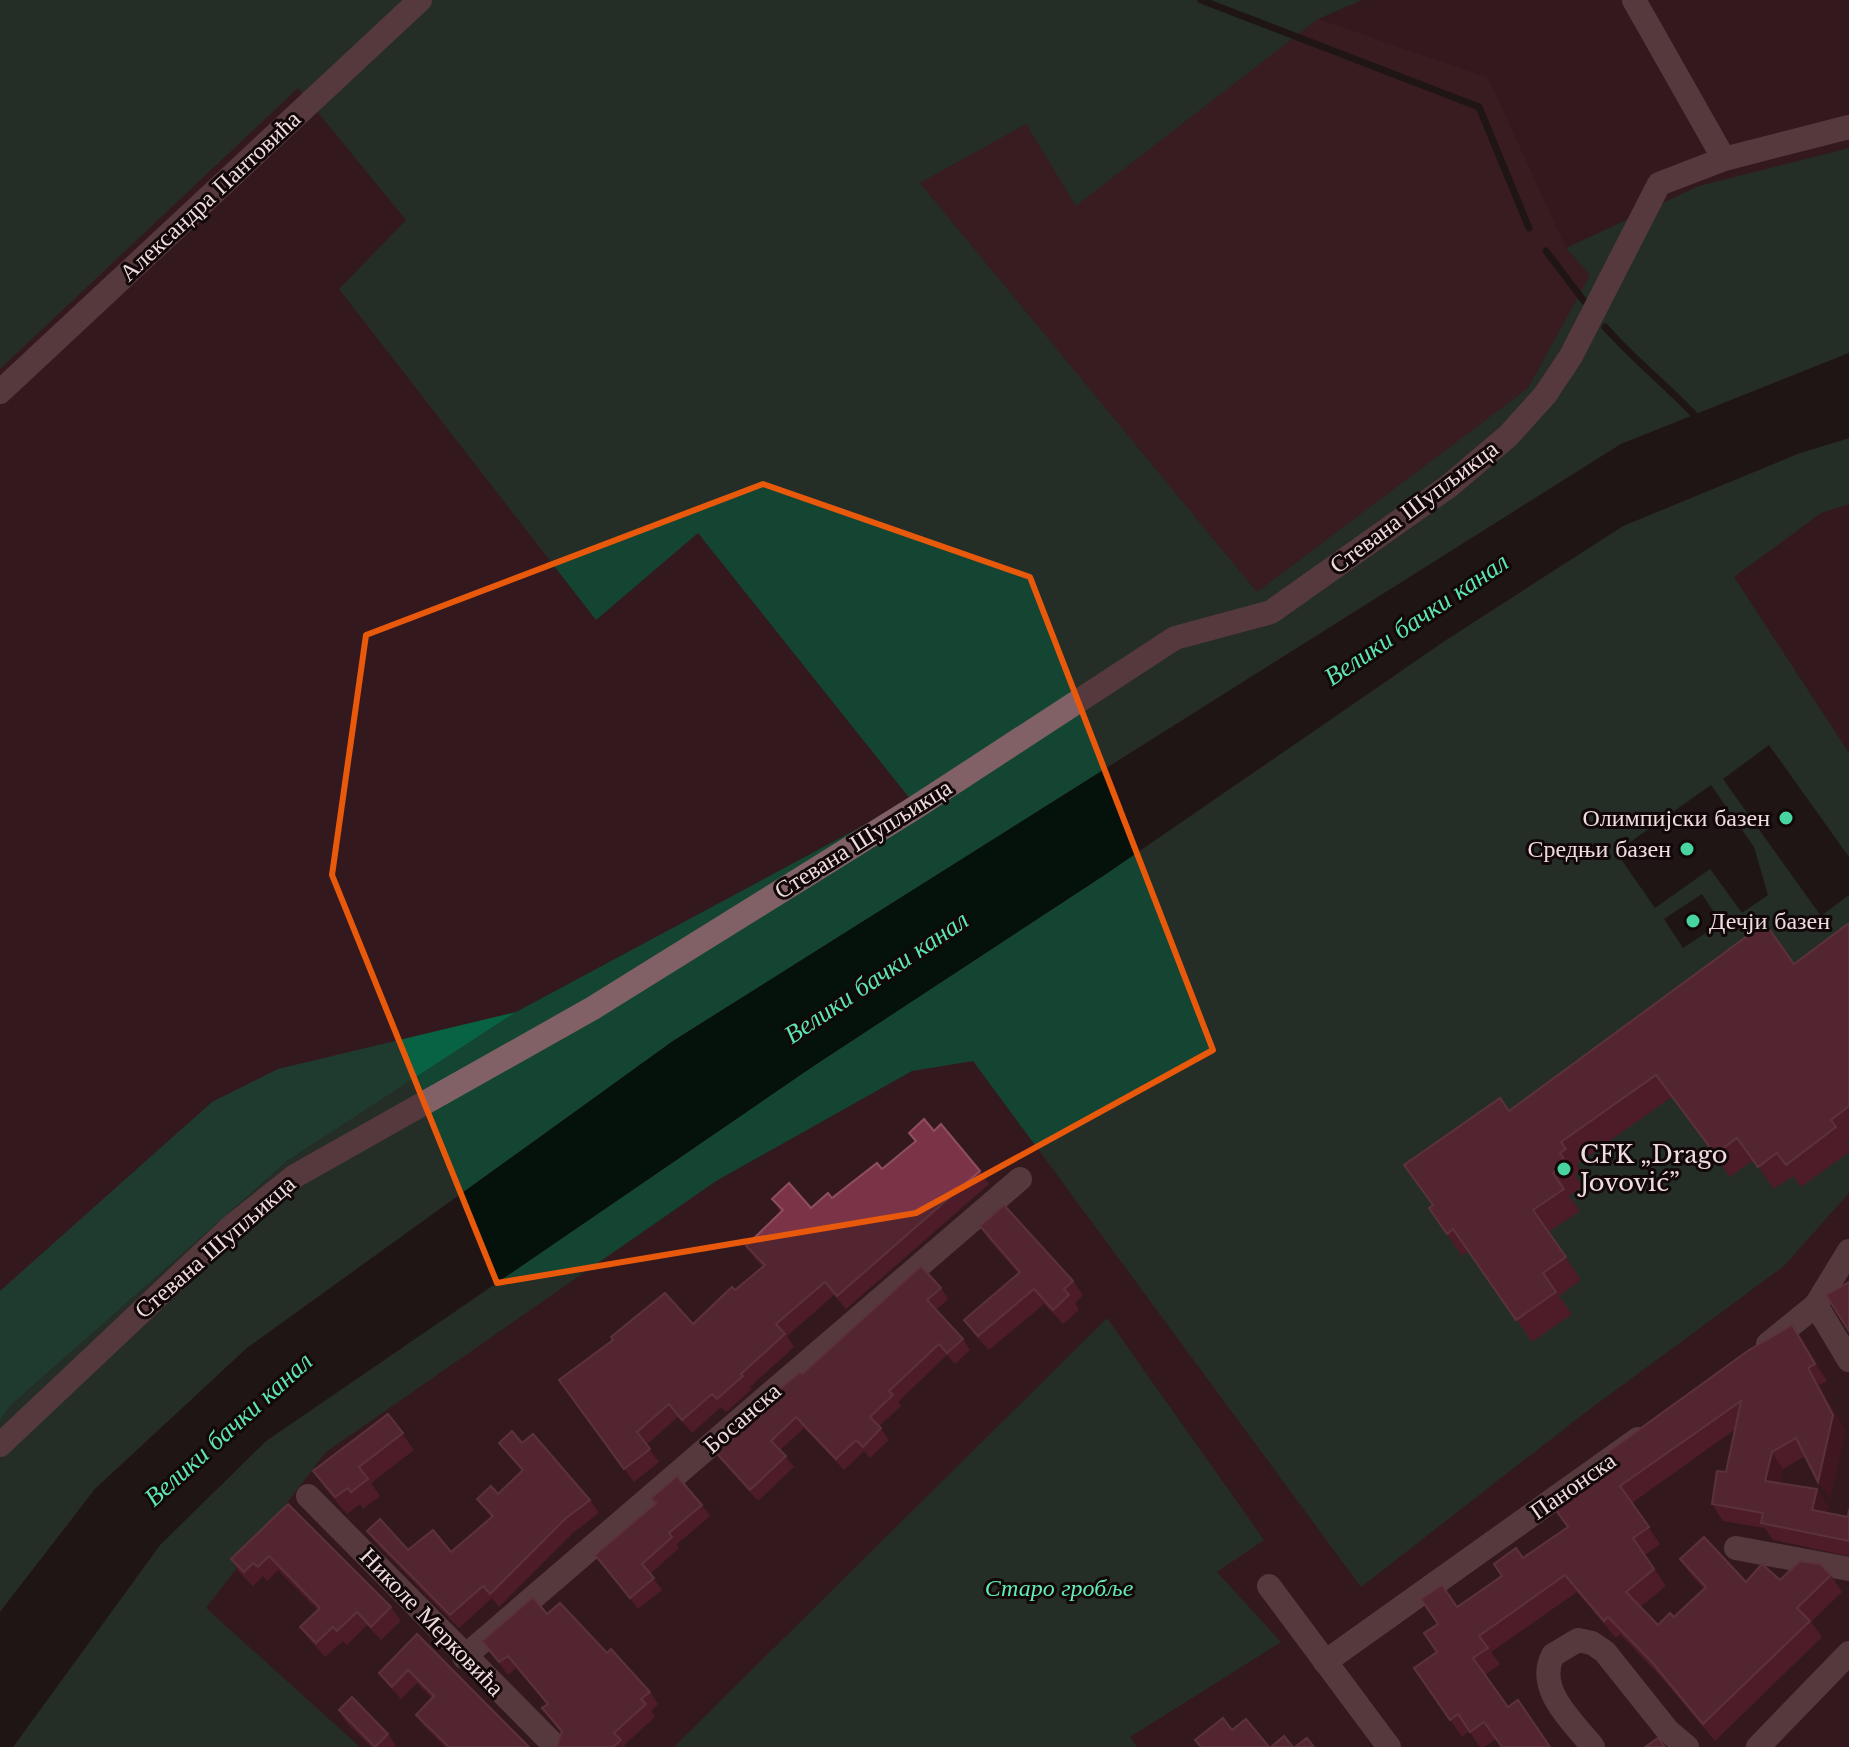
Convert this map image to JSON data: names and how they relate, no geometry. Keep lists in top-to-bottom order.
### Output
{
  "streets": {
    "street": [
      "Александра Пантовића",
      "Стевана Шупљикца",
      "Босанска",
      "Панонска",
      "Николе Мерковића"
    ]
  },
  "crossings": [
    ["Босанска", "Николе Мерковића"]
  ],
  "water": ["Велики бачки канал"],
  "parks": ["Старо гробље"],
  "places": [
    "Олимпијски базен",
    "Средњи базен",
    "Дечји базен",
    "CFK „Drago Jovović”"
  ]
}
